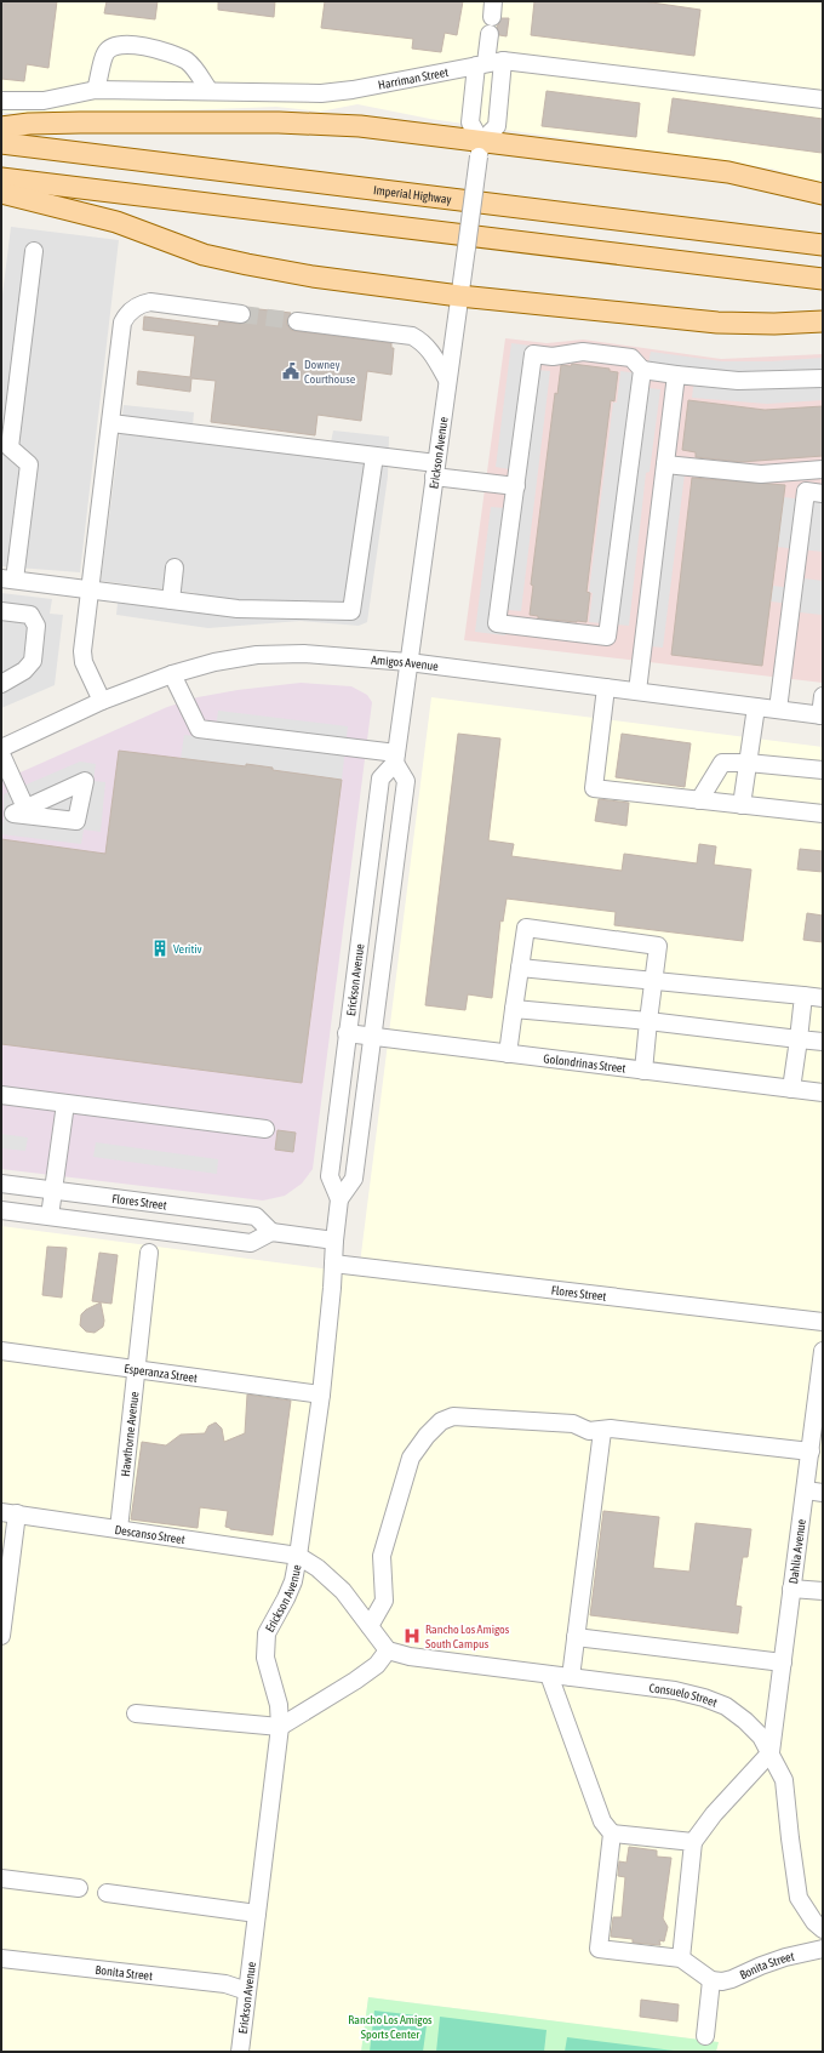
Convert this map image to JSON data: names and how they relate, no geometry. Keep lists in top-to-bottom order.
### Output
{
  "streets": {
    "main road": ["Imperial Highway"],
    "street": [
      "Harriman Street",
      "Erickson Avenue",
      "Amigos Avenue",
      "Golondrinas Street",
      "Flores Street",
      "Esperanza Street",
      "Hawthorne Avenue",
      "Descanso Street",
      "Dahlia Avenue",
      "Consuelo Street",
      "Bonita Street"
    ]
  },
  "crossings": [
    ["Erickson Avenue", "Amigos Avenue"],
    ["Erickson Avenue", "Golondrinas Street"],
    ["Erickson Avenue", "Flores Street"],
    ["Erickson Avenue", "Esperanza Street"],
    ["Erickson Avenue", "Descanso Street"],
    ["Erickson Avenue", "Bonita Street"],
    ["Esperanza Street", "Hawthorne Avenue"],
    ["Hawthorne Avenue", "Descanso Street"],
    ["Dahlia Avenue", "Consuelo Street"]
  ],
  "parks": ["Rancho Los Amigos Sports Center"],
  "places": {
    "public building": ["Downey Courthouse"],
    "building": ["Veritiv"],
    "hospital": ["Rancho Los Amigos South Campus"]
  }
}
